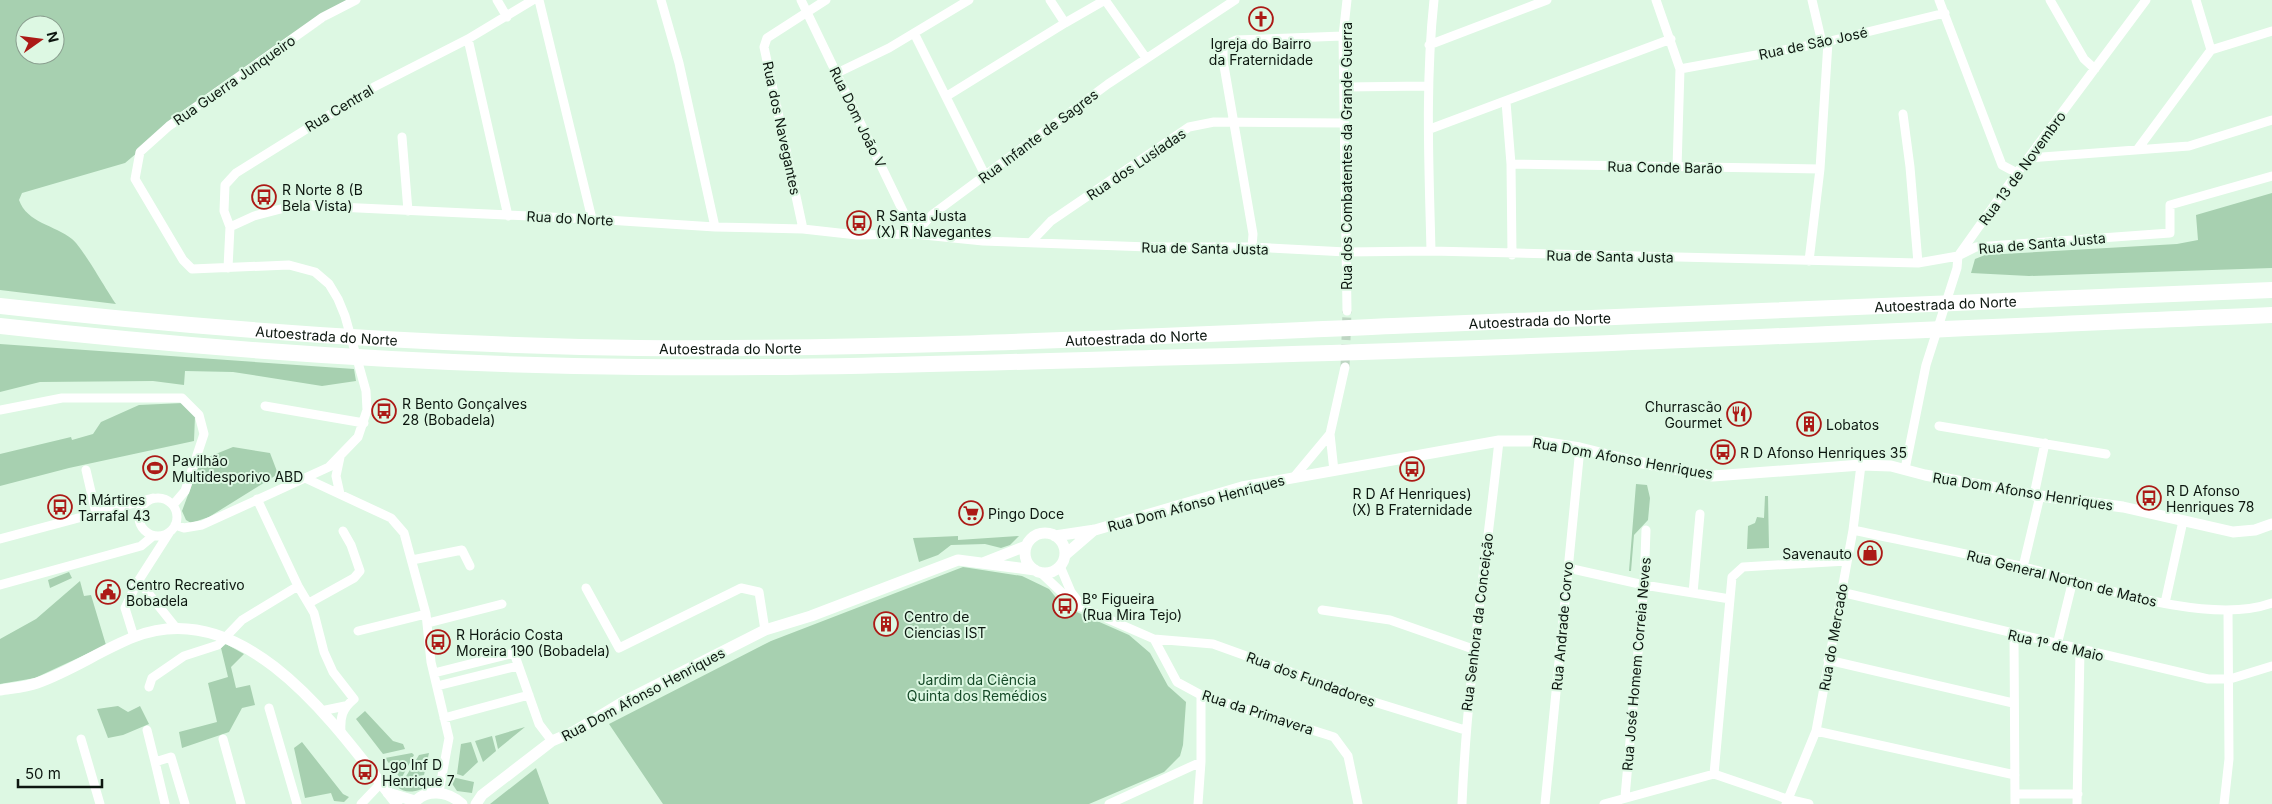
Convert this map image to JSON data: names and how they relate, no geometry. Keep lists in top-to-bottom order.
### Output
{
  "streets": {
    "highway": ["Autoestrada do Norte"],
    "street": [
      "Rua de São José",
      "Rua Guerra Junqueiro",
      "Rua Central",
      "Rua Dom João V",
      "Rua dos Navegantes",
      "Rua Infante de Sagres",
      "Rua dos Combatentes da Grande Guerra",
      "Rua dos Lusíadas",
      "Rua Conde Barão",
      "Rua 13 de Novembro",
      "Rua do Norte",
      "Rua de Santa Justa",
      "Rua Dom Afonso Henriques",
      "Rua General Norton de Matos",
      "Rua Senhora da Conceição",
      "Rua Andrade Corvo",
      "Rua do Mercado",
      "Rua 1º de Maio",
      "Rua José Homem Correia Neves",
      "Rua dos Fundadores",
      "Rua da Primavera"
    ]
  },
  "crossings": [
    ["Rua Guerra Junqueiro", "Rua Central"],
    ["Rua Central", "Rua do Norte"],
    ["Rua Dom João V", "Rua dos Navegantes"],
    ["Rua Dom João V", "Rua Infante de Sagres"],
    ["Rua Dom João V", "Rua do Norte"],
    ["Rua Dom João V", "Rua de Santa Justa"],
    ["Rua dos Navegantes", "Rua do Norte"],
    ["Rua Infante de Sagres", "Rua do Norte"],
    ["Rua Infante de Sagres", "Rua de Santa Justa"],
    ["Rua dos Combatentes da Grande Guerra", "Rua dos Lusíadas"],
    ["Rua dos Combatentes da Grande Guerra", "Rua de Santa Justa"],
    ["Rua dos Lusíadas", "Rua de Santa Justa"],
    ["Rua 13 de Novembro", "Rua de Santa Justa"],
    ["Rua do Norte", "Rua de Santa Justa"],
    ["Rua Dom Afonso Henriques", "Rua Senhora da Conceição"],
    ["Rua Dom Afonso Henriques", "Rua Andrade Corvo"],
    ["Rua Dom Afonso Henriques", "Rua do Mercado"],
    ["Rua General Norton de Matos", "Rua do Mercado"],
    ["Rua Senhora da Conceição", "Rua dos Fundadores"],
    ["Rua do Mercado", "Rua 1º de Maio"],
    ["Rua dos Fundadores", "Rua da Primavera"]
  ],
  "parks": ["Jardim da Ciência Quinta dos Remédios"],
  "places": {
    "church": ["Igreja do Bairro da Fraternidade"],
    "bus stop": [
      "R Norte 8 (B Bela Vista)",
      "R Santa Justa (X) R Navegantes",
      "R Bento Gonçalves 28 (Bobadela)",
      "R D Afonso Henriques 35",
      "R D Af Henriques) (X) B Fraternidade",
      "R D Afonso Henriques 78",
      "R Mártires Tarrafal 43",
      "Bº Figueira (Rua Mira Tejo)",
      "R Horácio Costa Moreira 190 (Bobadela)",
      "Lgo Inf D Henrique 7"
    ],
    "restaurant": ["Churrascão Gourmet"],
    "building": ["Lobatos", "Centro de Ciencias IST"],
    "sports": ["Pavilhão Multidesporivo ABD"],
    "supermarket": ["Pingo Doce"],
    "shop": ["Savenauto"],
    "public building": ["Centro Recreativo Bobadela"]
  },
  "scale_bar": "50 m",
  "north": "right"
}
